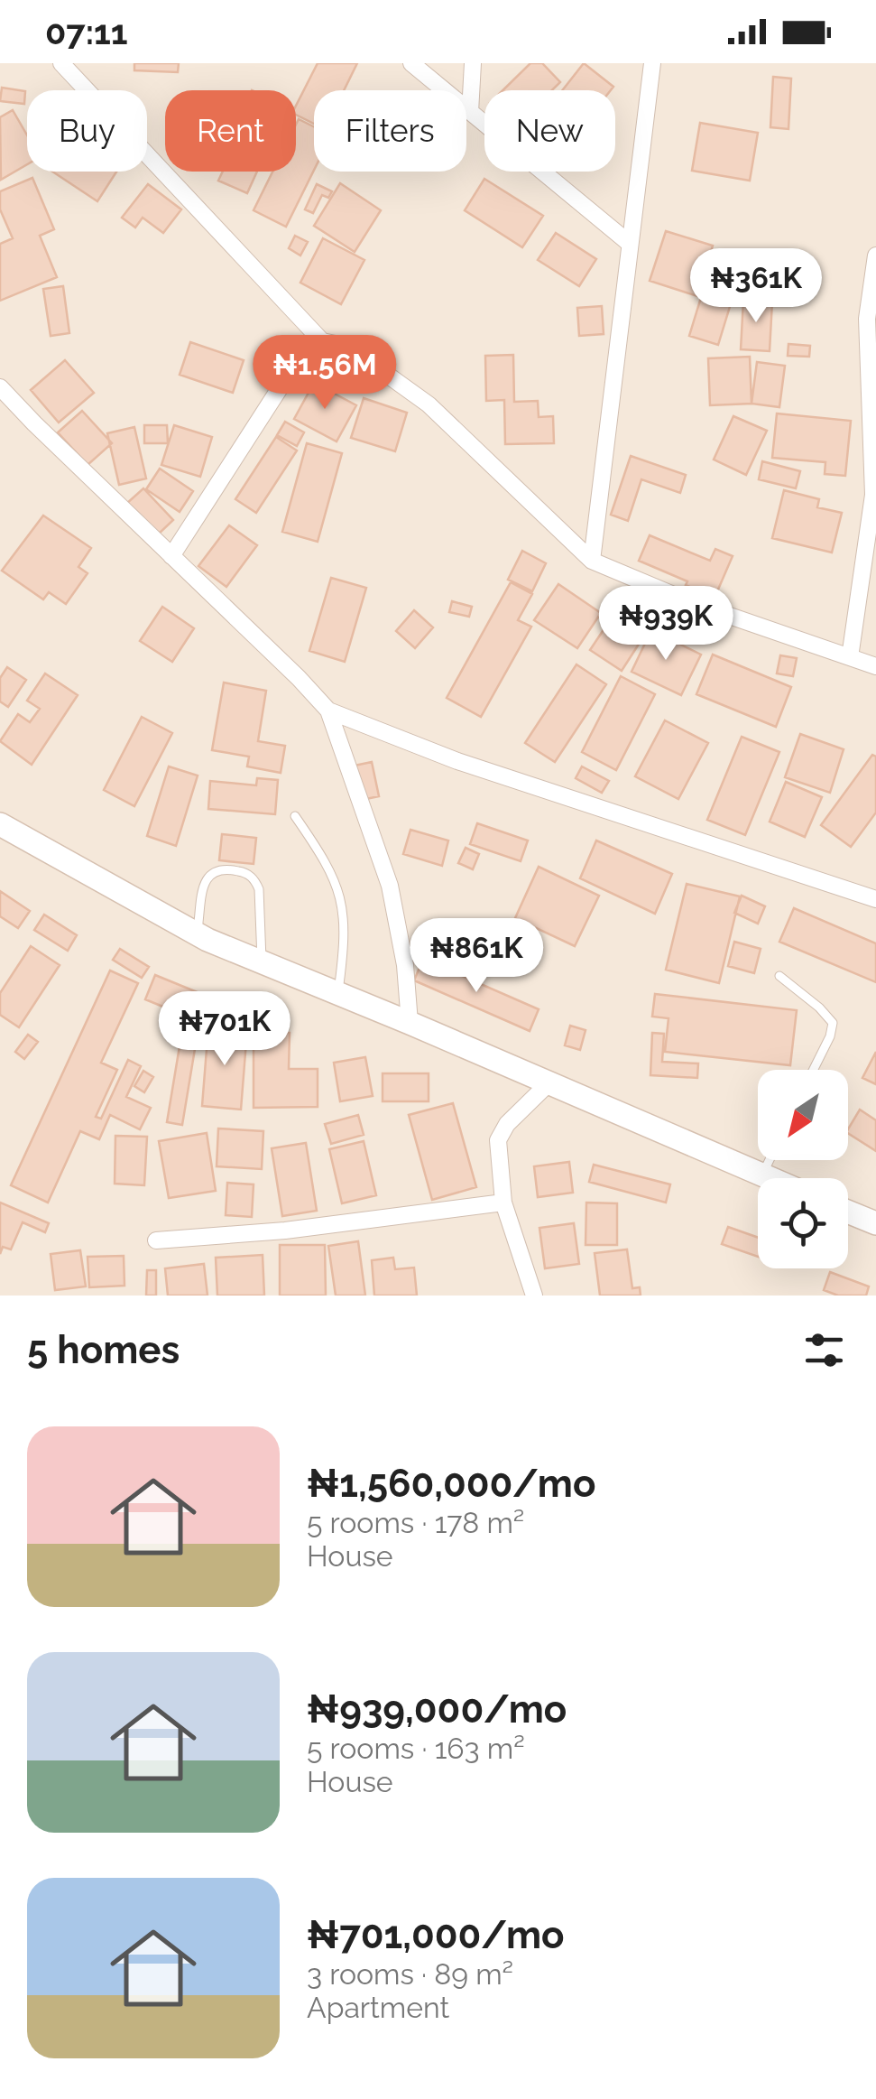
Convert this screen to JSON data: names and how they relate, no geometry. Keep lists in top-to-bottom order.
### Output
{
  "north": "bottom left",
  "page": {
    "status": "07:11",
    "chip": [
      "Buy",
      "Rent",
      "Filters",
      "New"
    ],
    "price": [
      "₦361K",
      "₦1.56M",
      "₦939K",
      "₦861K",
      "₦701K"
    ],
    "heading": "5 homes",
    "list": [
      {
        "name": "₦1,560,000/mo",
        "note": "5 rooms · 178 m² · House"
      },
      {
        "name": "₦939,000/mo",
        "note": "5 rooms · 163 m² · House"
      },
      {
        "name": "₦701,000/mo",
        "note": "3 rooms · 89 m² · Apartment"
      }
    ]
  }
}
